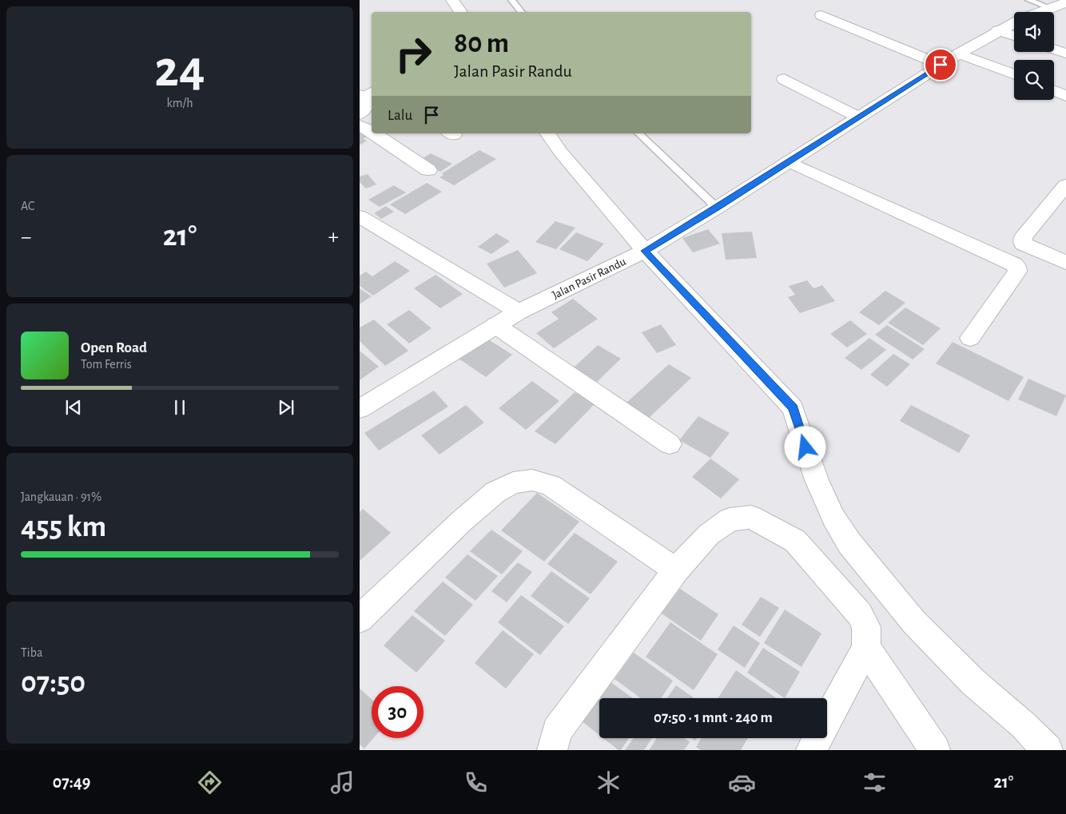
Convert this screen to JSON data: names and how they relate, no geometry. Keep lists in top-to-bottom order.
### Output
{
  "streets": {
    "street": ["Jalan Pasir Randu"]
  },
  "page": {
    "tile": [
      ["24", "km/h"],
      "AC",
      ["Jangkauan · 91%", "455 km"],
      ["Tiba", "07:50"]
    ],
    "turn": ["80 m", "Jalan Pasir Randu"],
    "then": "Lalu",
    "heat": ["−", "21°", "+"],
    "song": ["Open Road", "Tom Ferris"],
    "limit": "30",
    "trip": "07:50 · 1 mnt · 240 m",
    "tabs": ["07:49", "21°"]
  }
}
